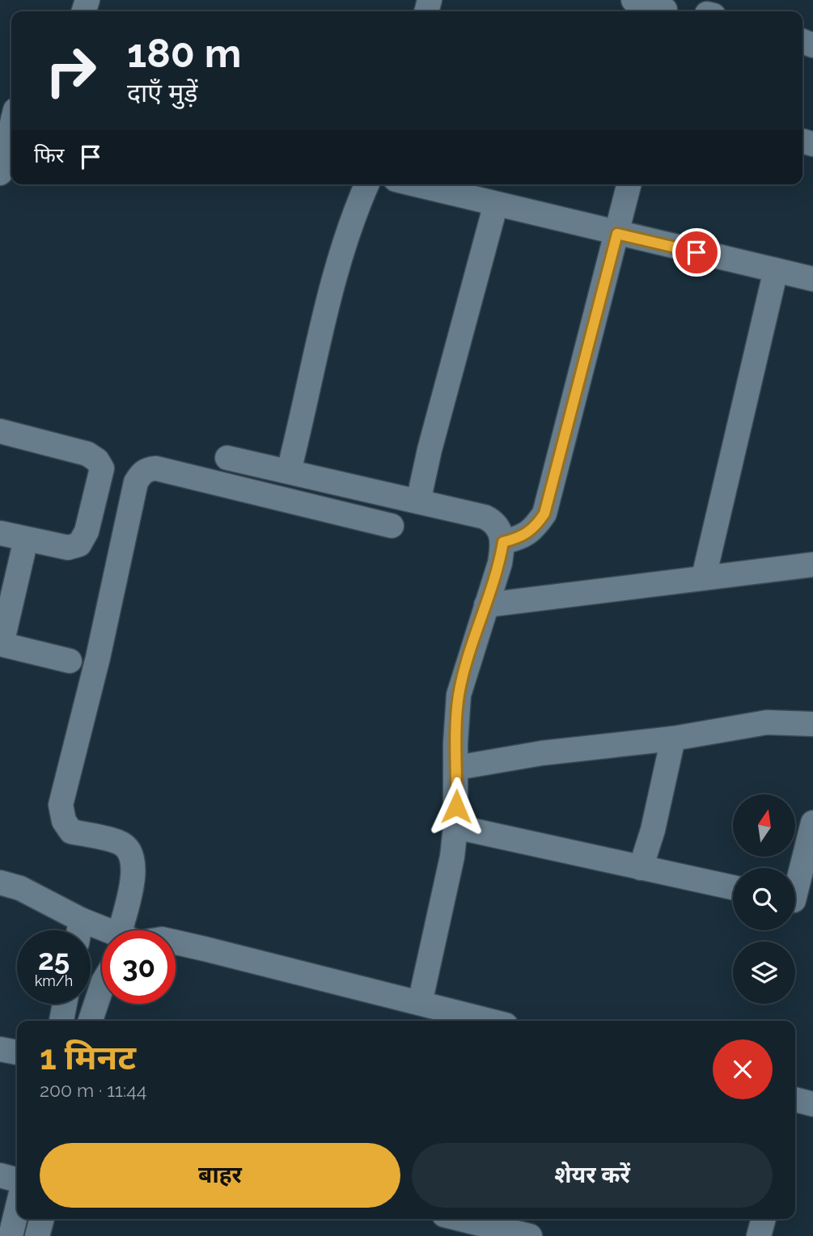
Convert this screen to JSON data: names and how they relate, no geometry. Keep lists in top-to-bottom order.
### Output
{
  "north": "top",
  "page": {
    "turn": ["180 m", "दाएँ मुड़ें"],
    "then": "फिर",
    "speed": "25 km/h",
    "limit": "30",
    "heading": ["1 मिनट", "200 m · 11:44"],
    "buttons": ["बाहर", "शेयर करें"]
  }
}
